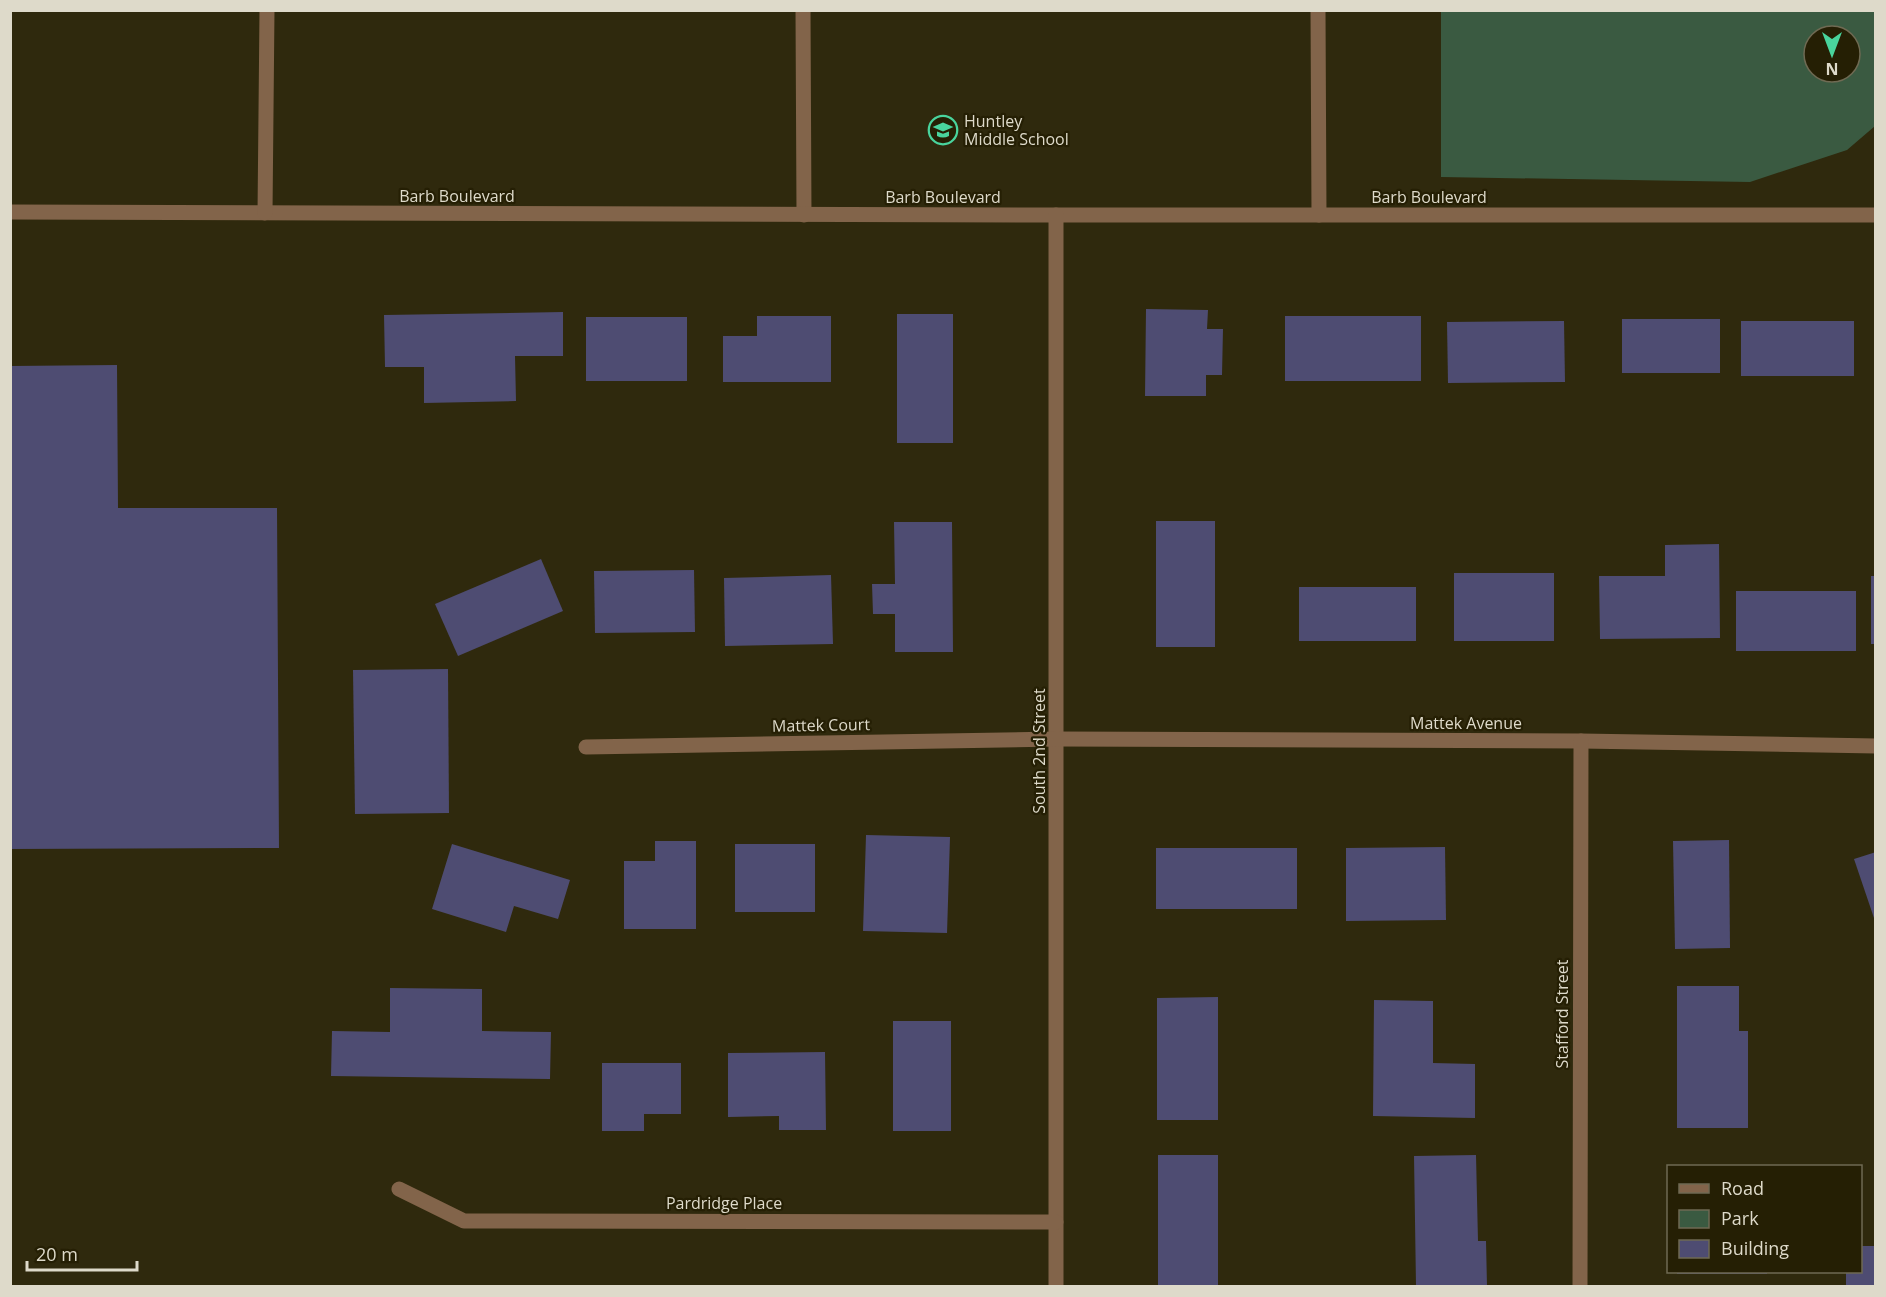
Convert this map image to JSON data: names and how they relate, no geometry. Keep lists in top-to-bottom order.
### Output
{
  "streets": {
    "street": [
      "Barb Boulevard",
      "Mattek Avenue",
      "Mattek Court",
      "South 2nd Street",
      "Stafford Street",
      "Pardridge Place"
    ]
  },
  "crossings": [
    ["Barb Boulevard", "South 2nd Street"],
    ["Mattek Avenue", "Mattek Court"],
    ["Mattek Avenue", "South 2nd Street"],
    ["Mattek Avenue", "Stafford Street"],
    ["Mattek Court", "South 2nd Street"],
    ["South 2nd Street", "Pardridge Place"]
  ],
  "places": {
    "school or university": ["Huntley Middle School"]
  },
  "legend": ["Road", "Park", "Building"],
  "scale_bar": "20 m",
  "north": "bottom"
}
